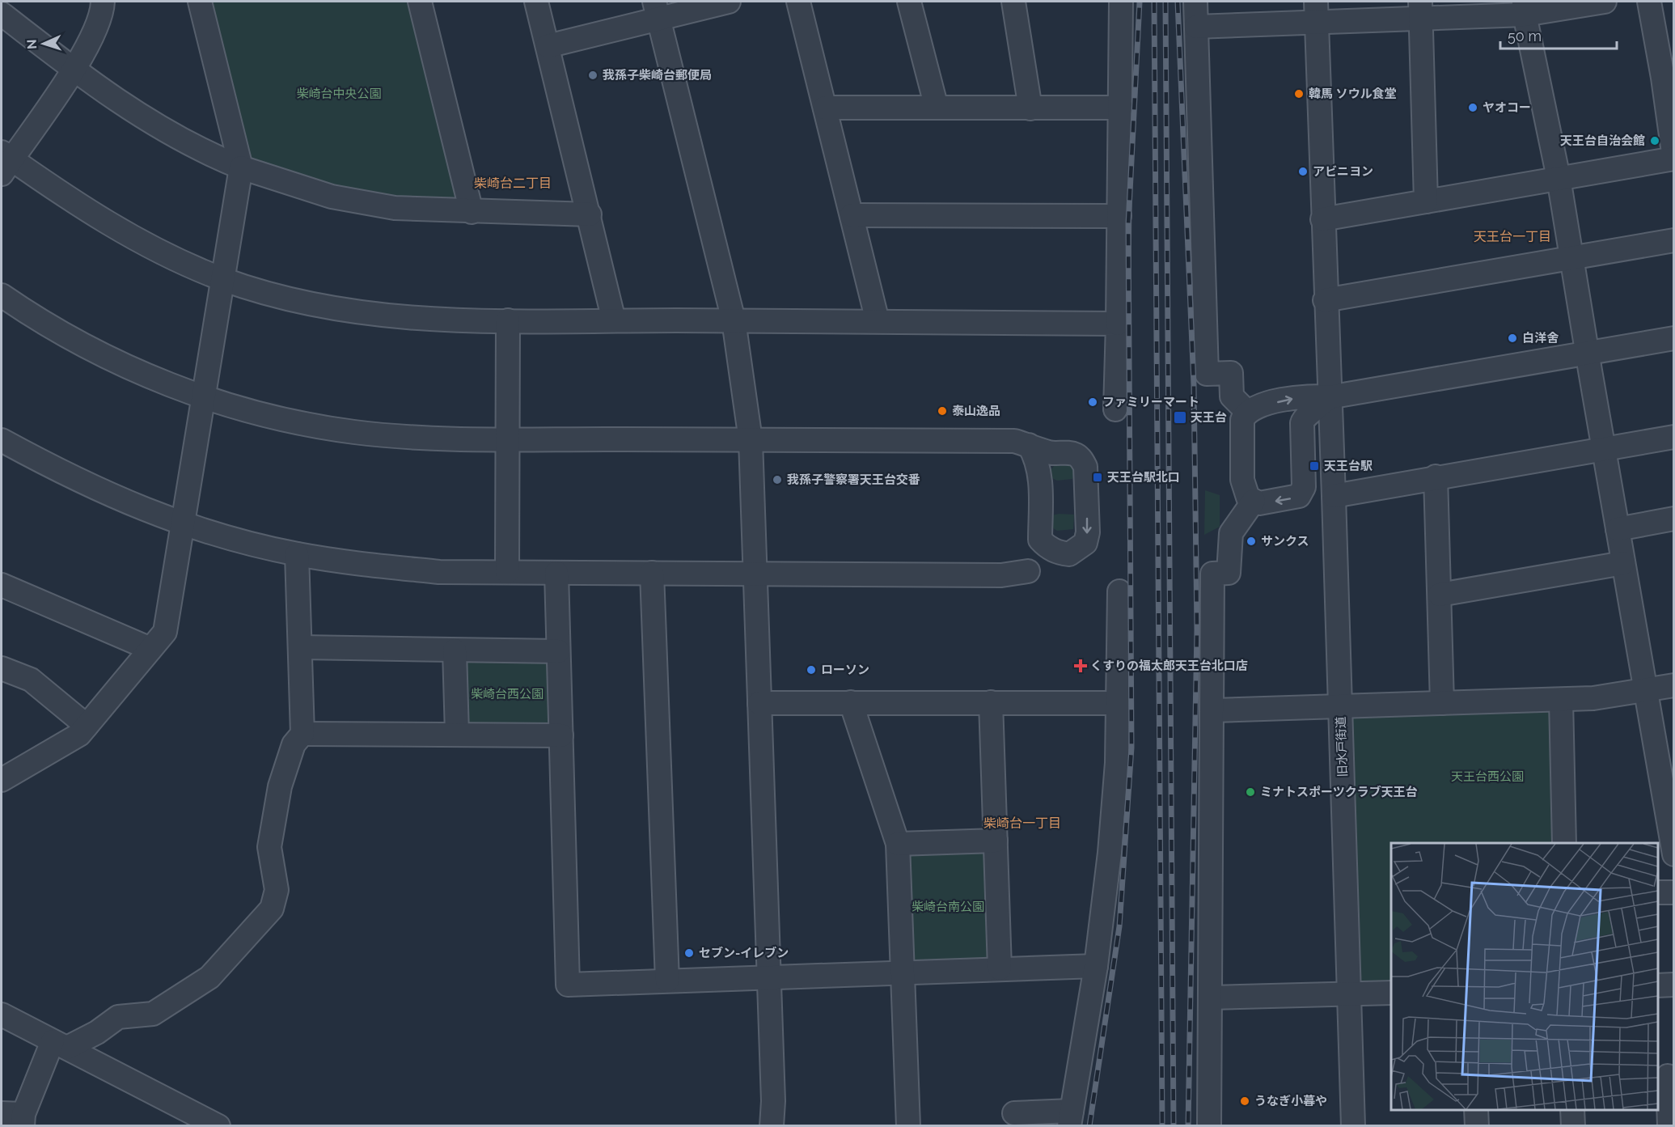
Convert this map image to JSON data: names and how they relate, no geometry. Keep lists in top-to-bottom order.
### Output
{
  "streets": {
    "street": ["旧水戸街道"]
  },
  "districts": ["柴崎台二丁目", "天王台一丁目", "柴崎台一丁目"],
  "parks": [
    "柴崎台中央公園",
    "柴崎台西公園",
    "天王台西公園",
    "柴崎台南公園"
  ],
  "places": {
    "other": [
      "我孫子柴崎台郵便局",
      "韓馬 ソウル食堂",
      "ヤオコー",
      "天王台自治会館",
      "アビニヨン",
      "白洋舍",
      "ファミリーマート",
      "泰山逸品",
      "我孫子警察署天王台交番",
      "サンクス",
      "ローソン",
      "ミナトスポーツクラブ天王台",
      "セブン-イレブン",
      "うなぎ小暮や"
    ],
    "transit": ["天王台", "天王台駅", "天王台駅北口"],
    "health": ["くすりの福太郎天王台北口店"]
  },
  "scale_bar": "50 m",
  "north": "left"
}
